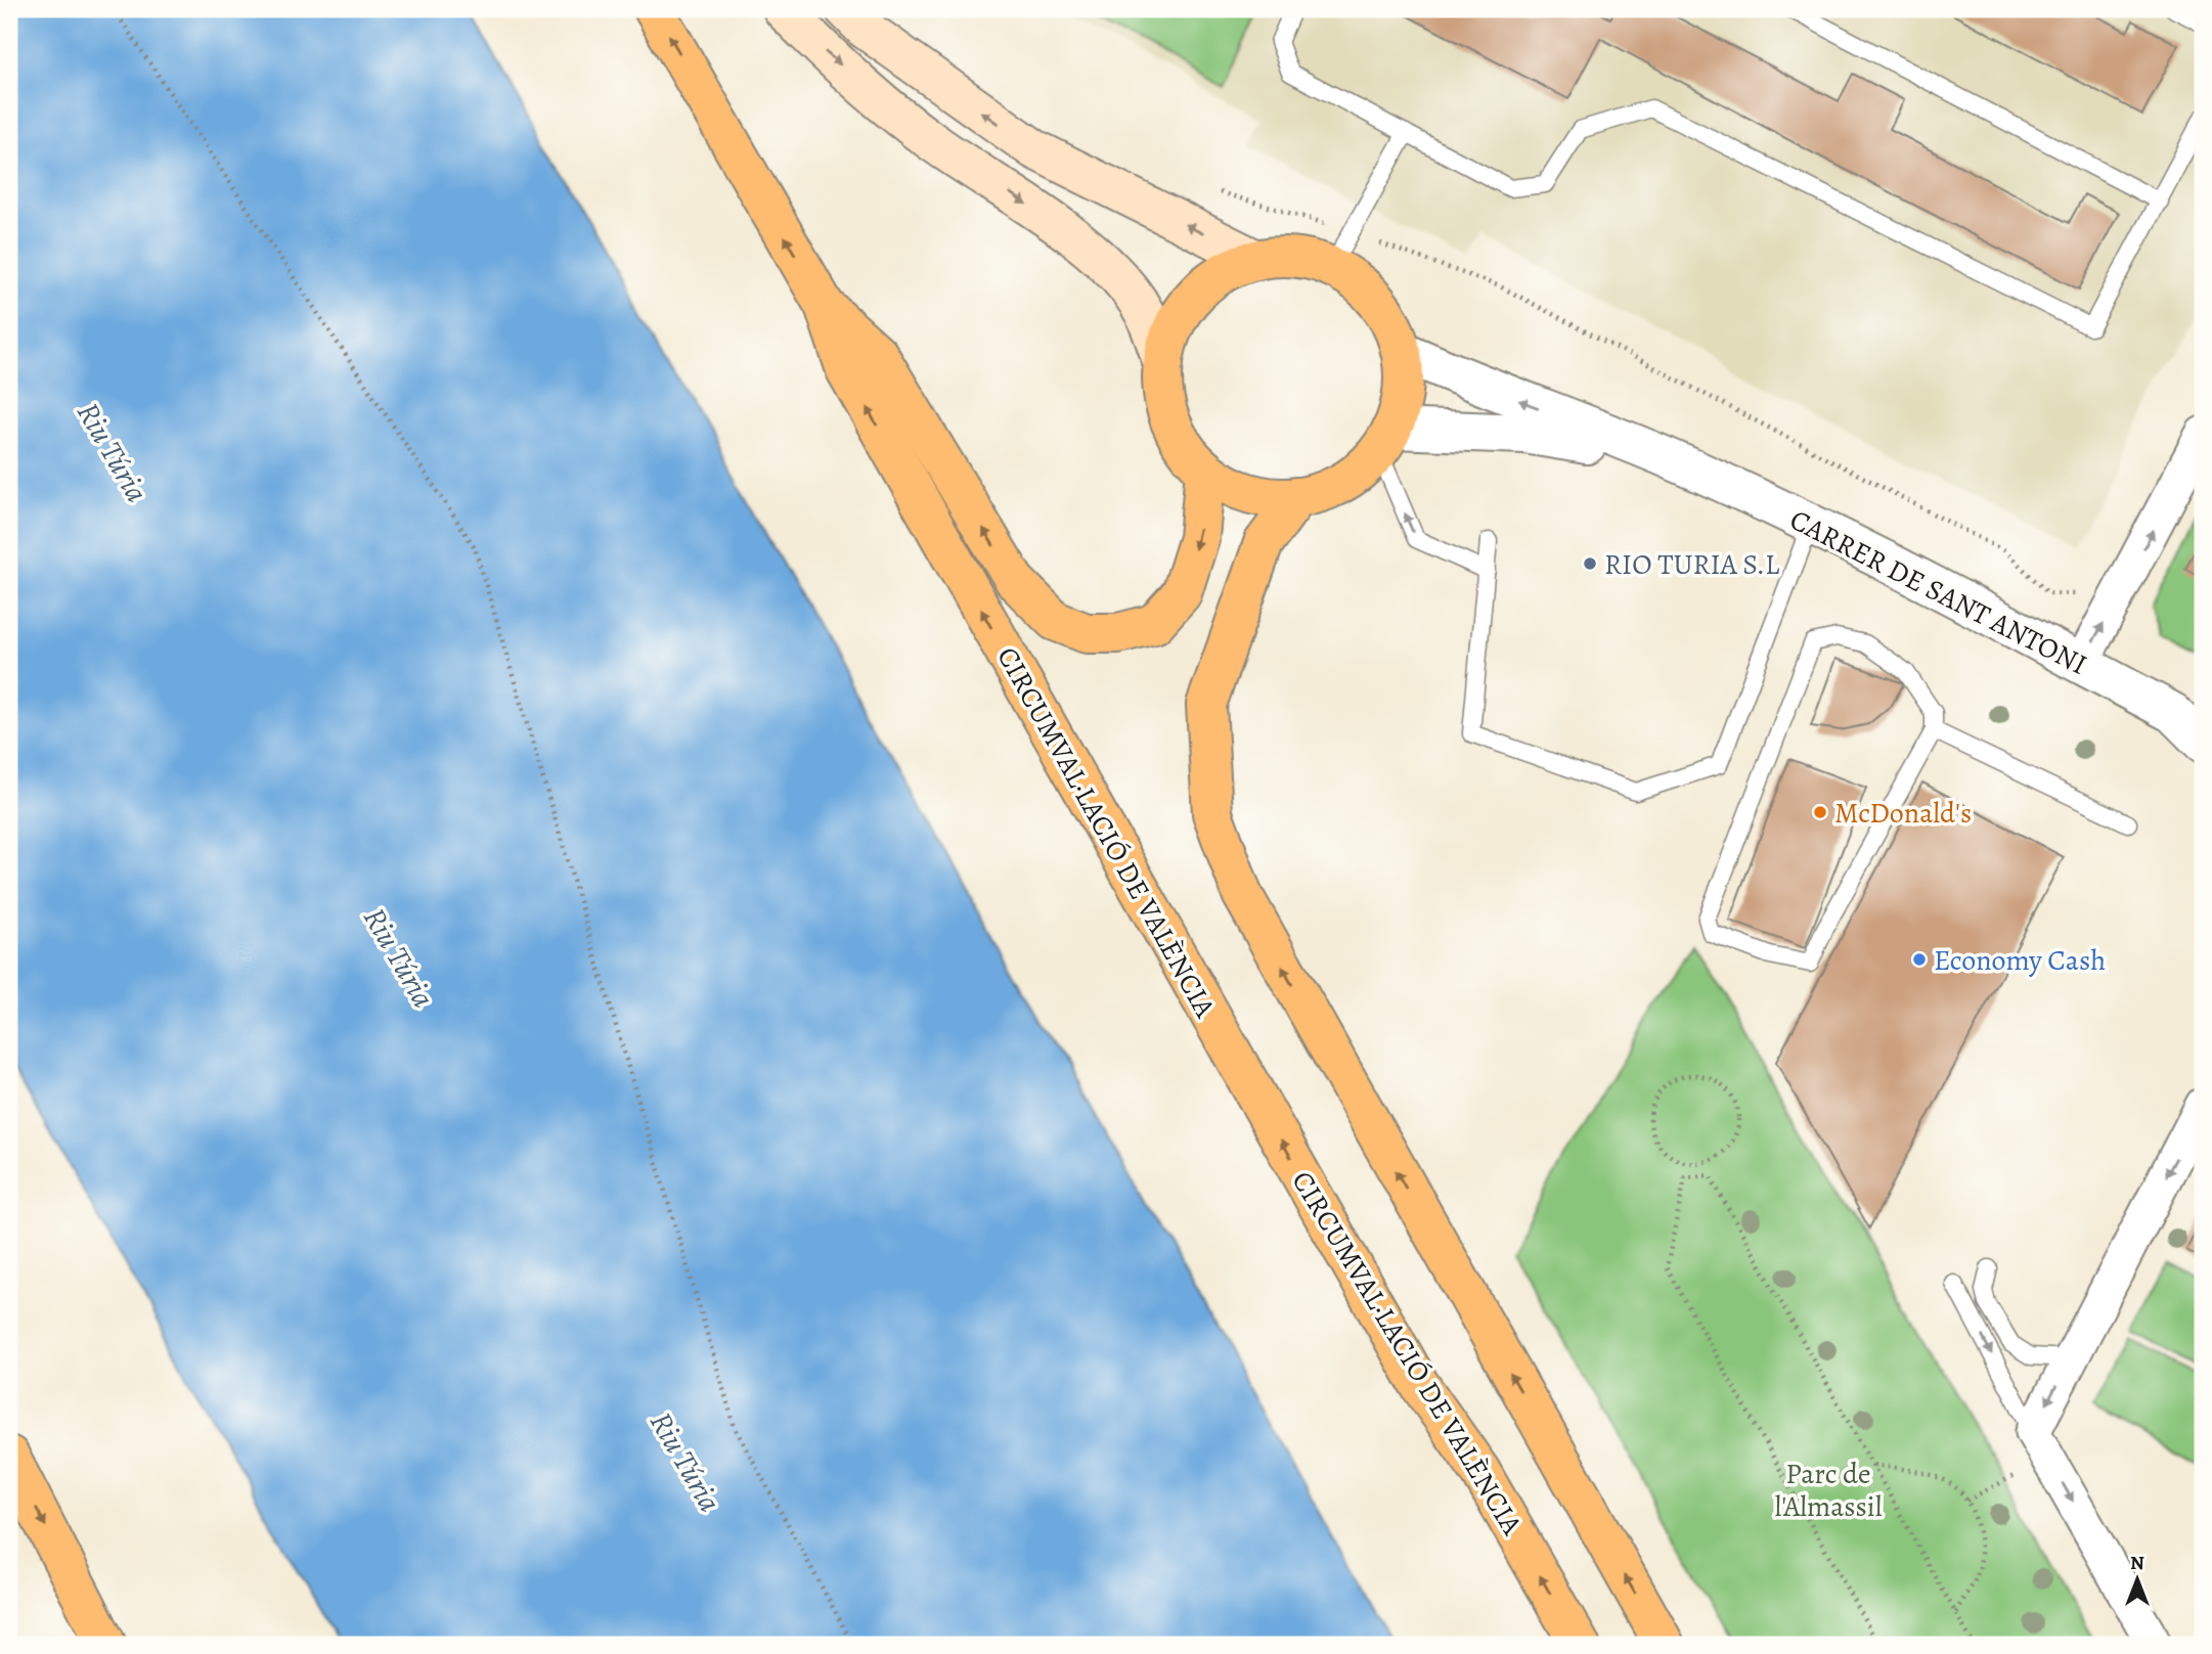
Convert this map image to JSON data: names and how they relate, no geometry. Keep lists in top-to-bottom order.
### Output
{
  "streets": {
    "highway": ["CIRCUMVAL·LACIÓ DE VALÈNCIA"],
    "street": ["CARRER DE SANT ANTONI"]
  },
  "water": ["Riu Túria"],
  "parks": ["Parc de l'Almassil"],
  "places": ["RIO TURIA S.L", "McDonald's", "Economy Cash"],
  "north": "top"
}
